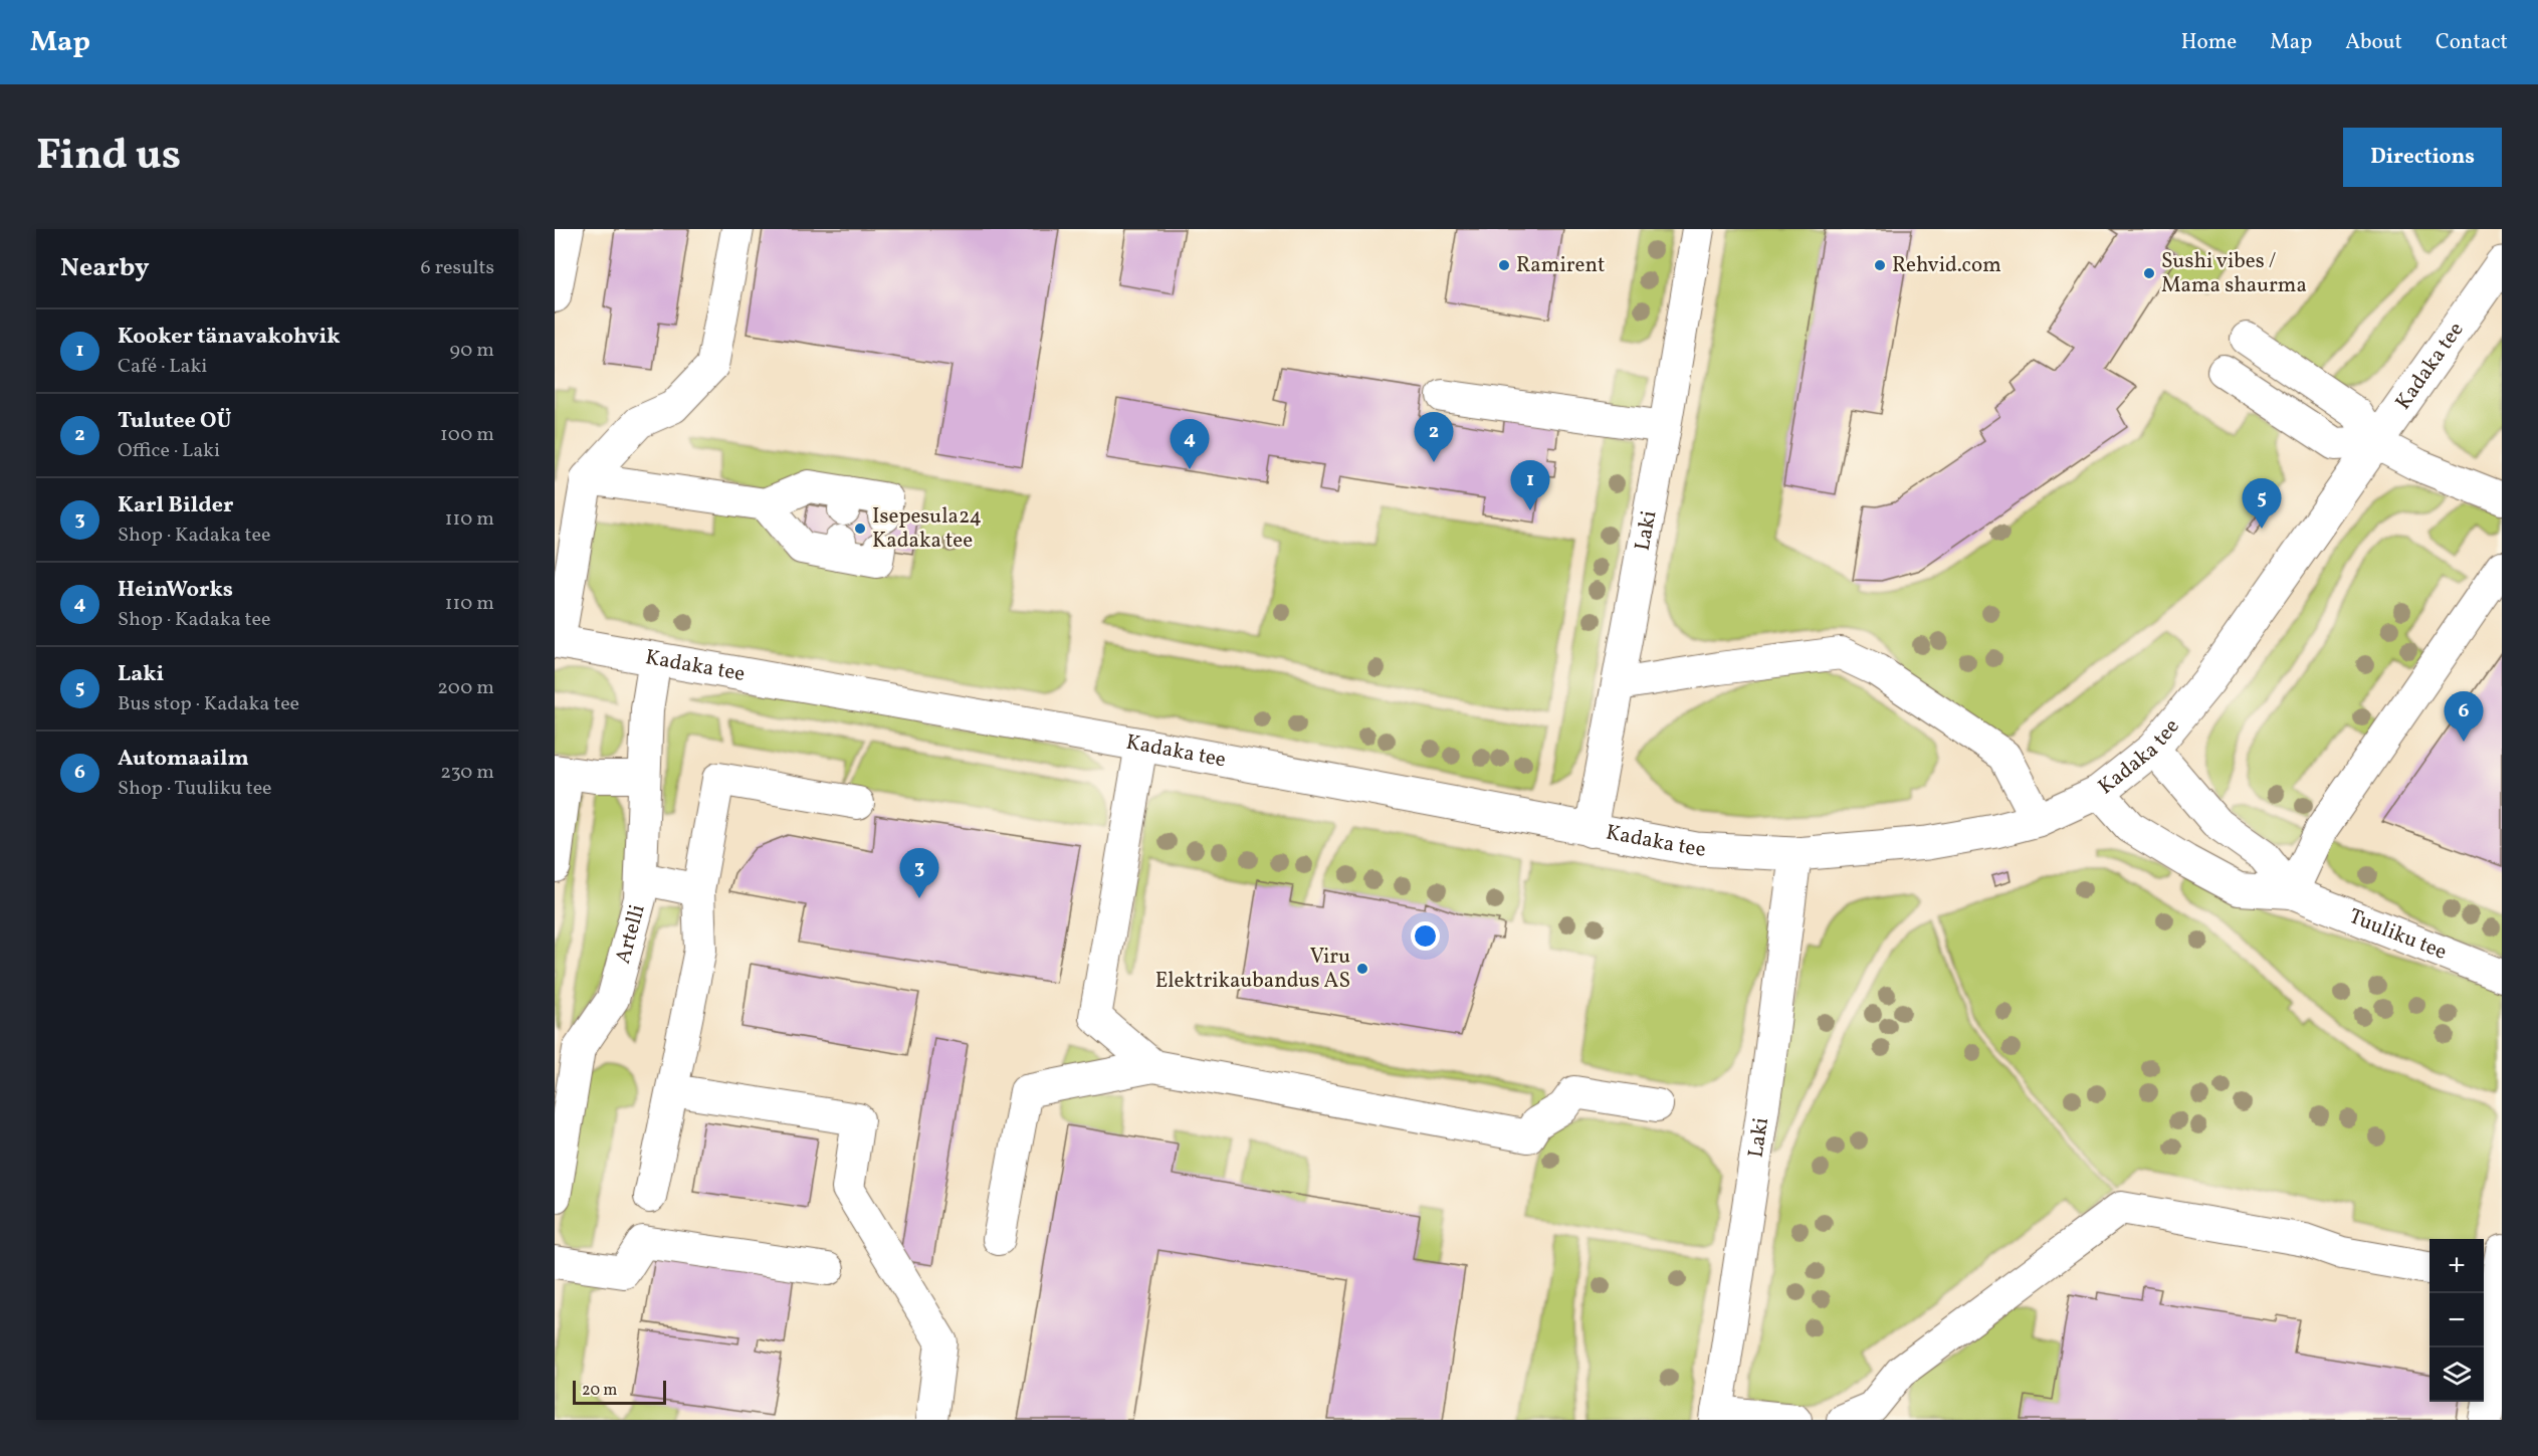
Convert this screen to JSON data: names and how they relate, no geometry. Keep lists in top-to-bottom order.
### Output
{
  "streets": {
    "main road": ["Kadaka tee"],
    "street": ["Laki", "Tuuliku tee", "Artelli"]
  },
  "crossings": [
    ["Kadaka tee", "Laki"],
    ["Kadaka tee", "Tuuliku tee"],
    ["Kadaka tee", "Artelli"]
  ],
  "places": [
    "Ramirent",
    "Rehvid.com",
    "Sushi vibes / Mama shaurma",
    "Isepesula24 Kadaka tee",
    "Viru Elektrikaubandus AS"
  ],
  "scale_bar": "20 m",
  "page": {
    "header": "Map",
    "nav": [
      "Home",
      "Map",
      "About",
      "Contact"
    ],
    "title": "Find us",
    "buttons": "Directions",
    "heading": ["Nearby", "6 results"],
    "list": [
      {
        "mark": "1",
        "name": "Kooker tänavakohvik",
        "note": "Café · Laki",
        "value": "90 m"
      },
      {
        "mark": "2",
        "name": "Tulutee OÜ",
        "note": "Office · Laki",
        "value": "100 m"
      },
      {
        "mark": "3",
        "name": "Karl Bilder",
        "note": "Shop · Kadaka tee",
        "value": "110 m"
      },
      {
        "mark": "4",
        "name": "HeinWorks",
        "note": "Shop · Kadaka tee",
        "value": "110 m"
      },
      {
        "mark": "5",
        "name": "Laki",
        "note": "Bus stop · Kadaka tee",
        "value": "200 m"
      },
      {
        "mark": "6",
        "name": "Automaailm",
        "note": "Shop · Tuuliku tee",
        "value": "230 m"
      }
    ],
    "pins": [
      "2",
      "4",
      "1",
      "5",
      "6",
      "3"
    ],
    "map_buttons": ["+", "−"],
    "scale": "20 m"
  }
}
